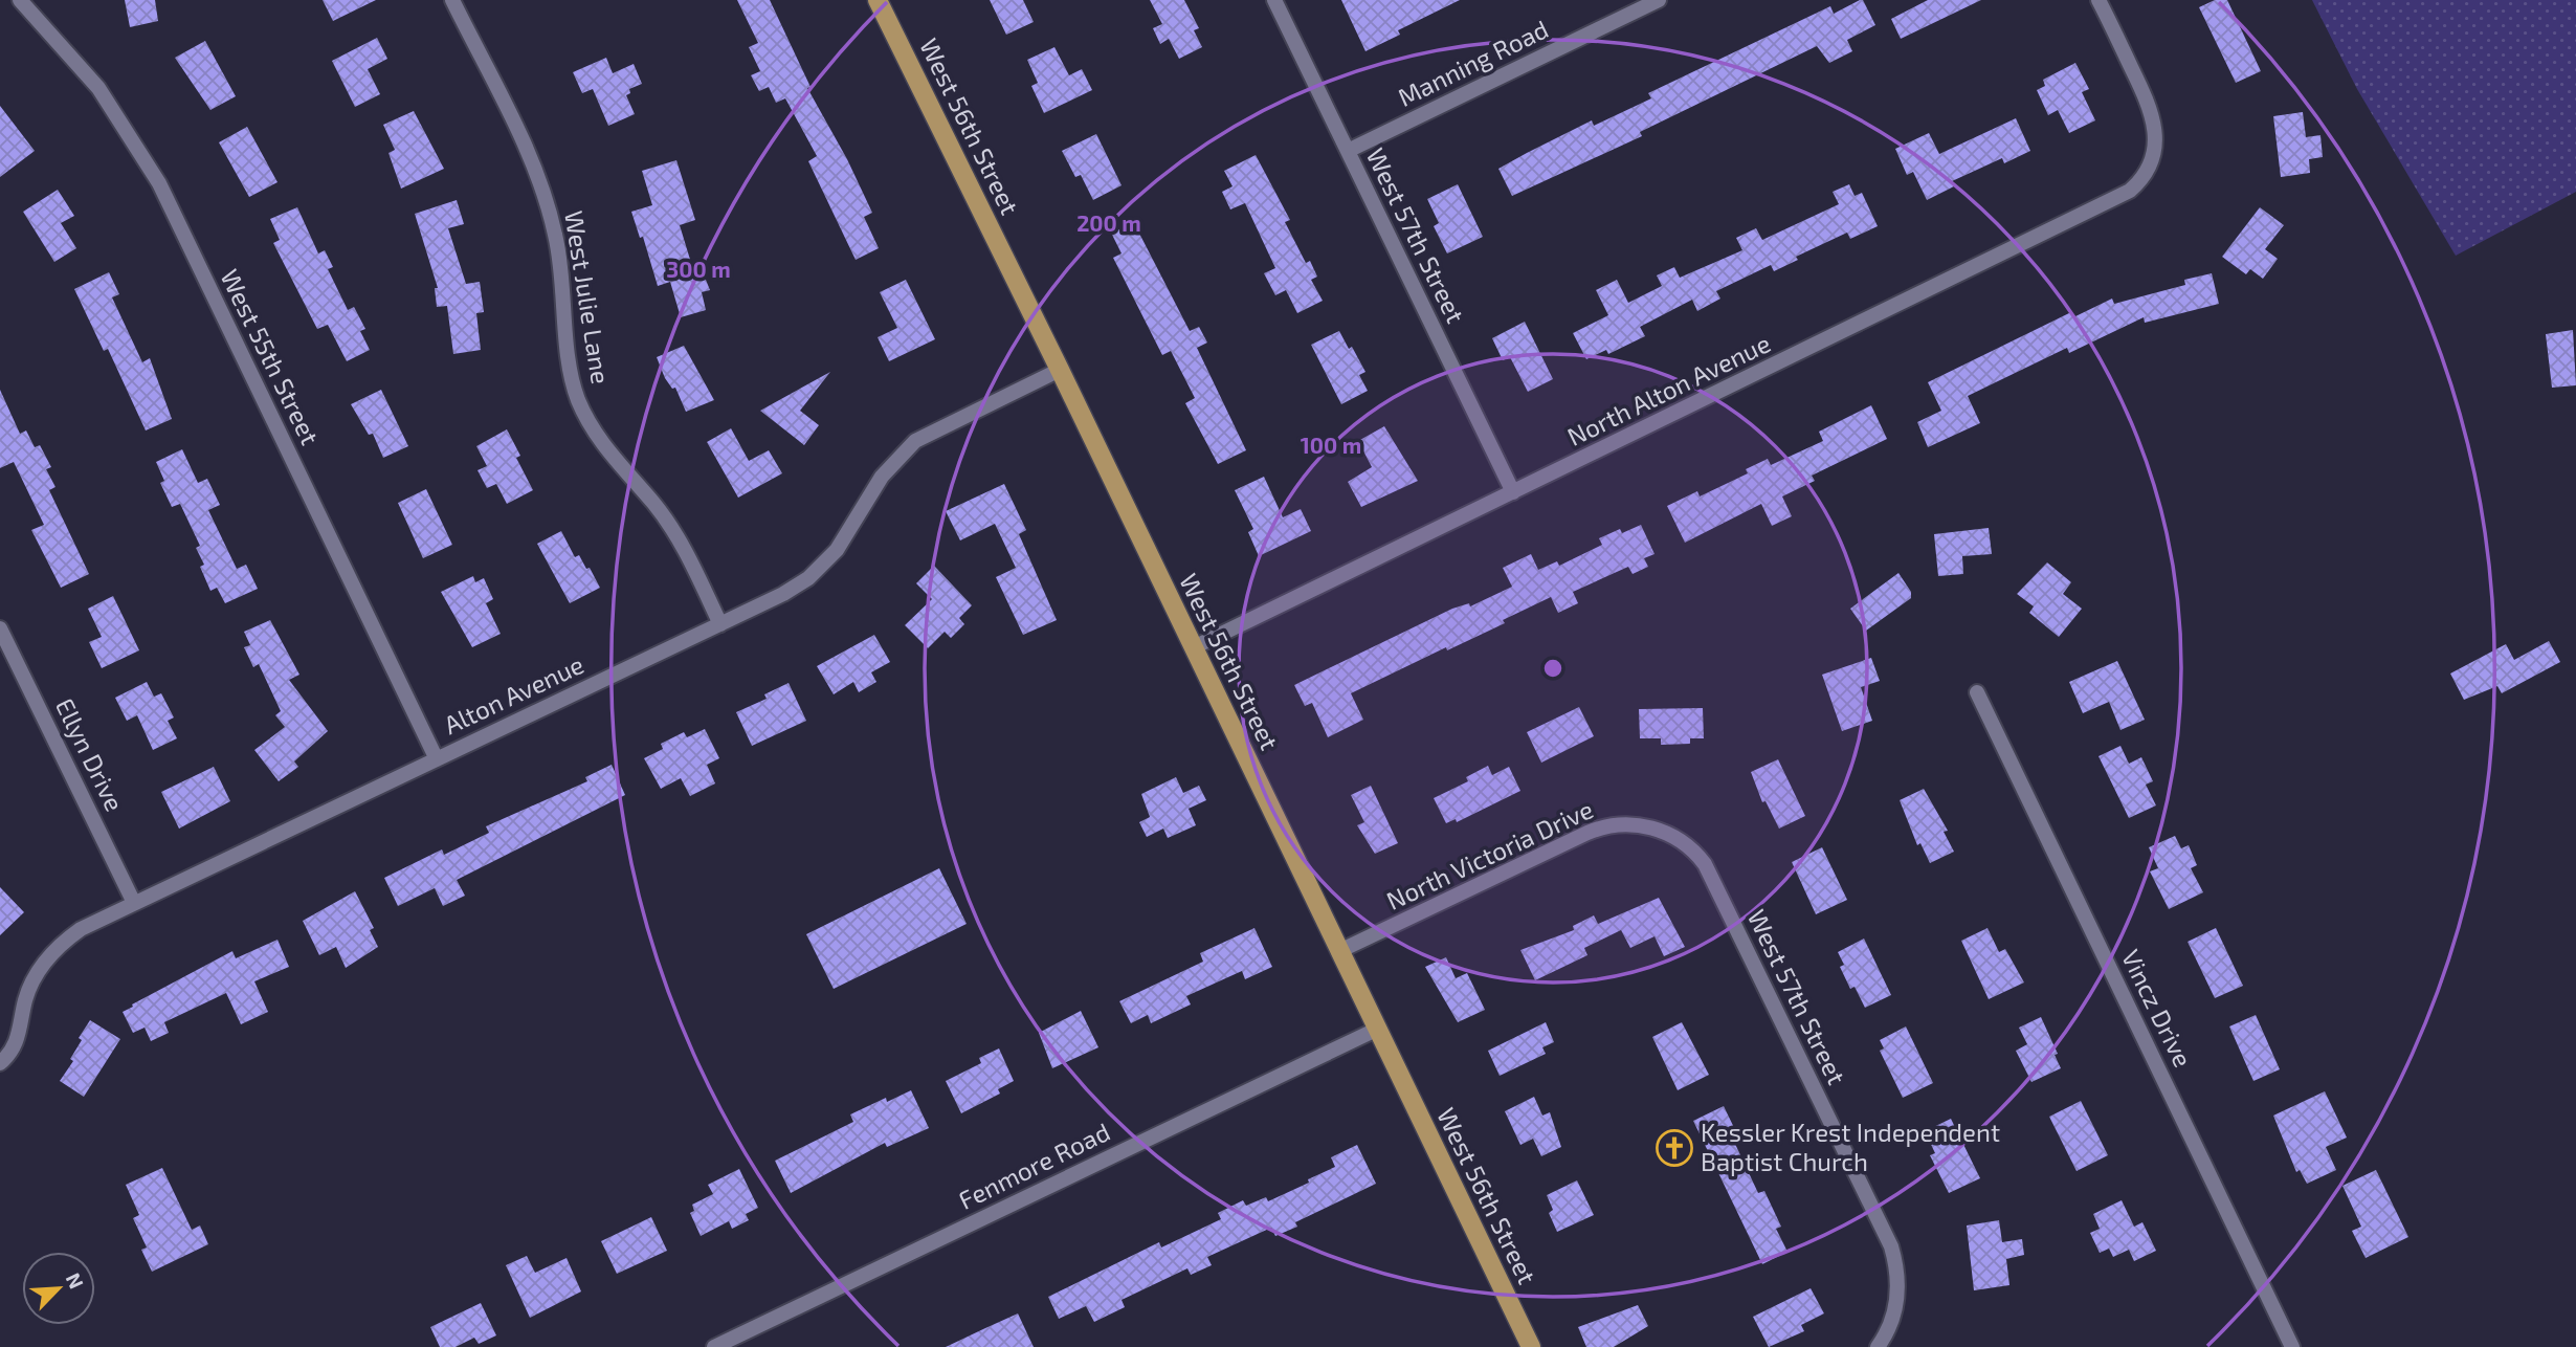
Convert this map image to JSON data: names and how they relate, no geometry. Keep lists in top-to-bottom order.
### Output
{
  "streets": {
    "main road": ["West 56th Street"],
    "street": [
      "Manning Road",
      "West 57th Street",
      "West Julie Lane",
      "West 55th Street",
      "North Alton Avenue",
      "Alton Avenue",
      "Ellyn Drive",
      "North Victoria Drive",
      "Vincz Drive",
      "Fenmore Road"
    ]
  },
  "crossings": [
    ["Manning Road", "West 57th Street"],
    ["West 56th Street", "North Alton Avenue"],
    ["West 56th Street", "Alton Avenue"],
    ["West 56th Street", "North Victoria Drive"],
    ["West 56th Street", "Fenmore Road"],
    ["West 57th Street", "North Alton Avenue"],
    ["West 57th Street", "North Victoria Drive"],
    ["West Julie Lane", "Alton Avenue"],
    ["West 55th Street", "Alton Avenue"],
    ["Alton Avenue", "Ellyn Drive"]
  ],
  "places": {
    "church": ["Kessler Krest Independent Baptist Church"]
  },
  "north": "top right",
  "rings": ["200 m", "300 m", "100 m"]
}
